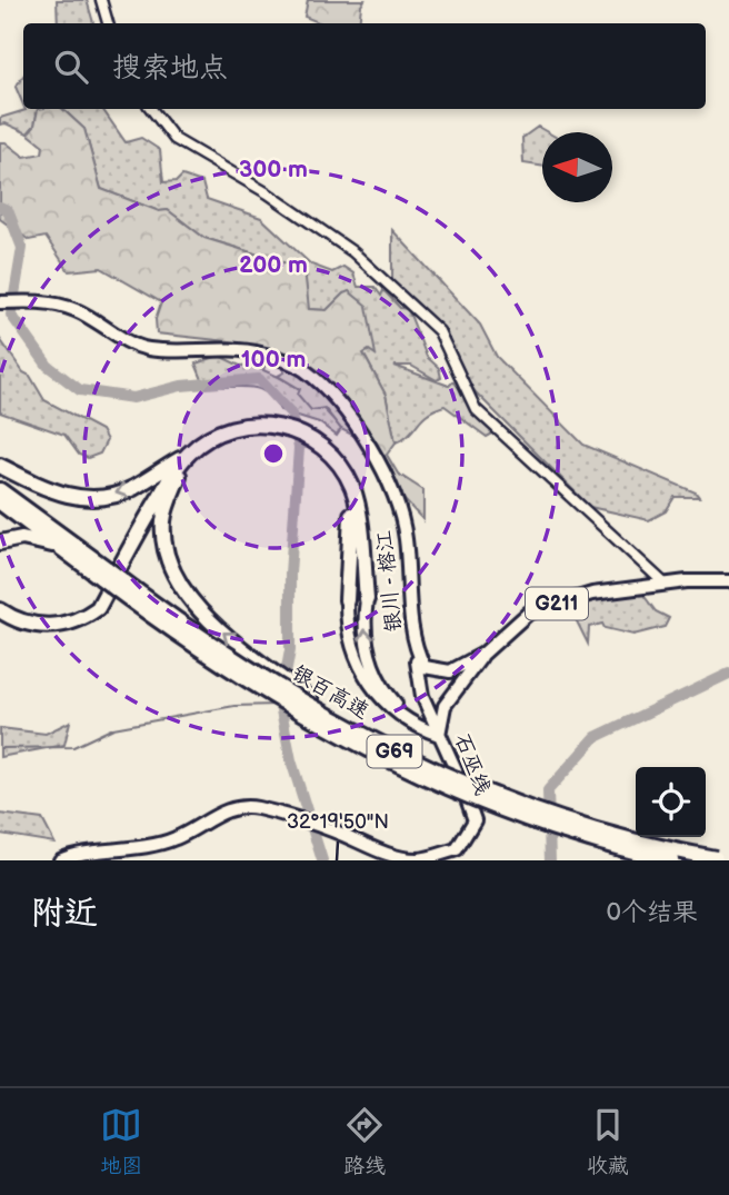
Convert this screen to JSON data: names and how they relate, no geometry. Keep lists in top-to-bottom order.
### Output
{
  "streets": {
    "highway": [
      "银川 - 榕江",
      "G211",
      "银百高速",
      "G69",
      "石巫线"
    ]
  },
  "crossings": [
    ["银川 - 榕江", "石巫线"]
  ],
  "north": "left",
  "page": {
    "search": "搜索地点",
    "heading": ["附近", "0个结果"],
    "nav": ["地图", "路线", "收藏"]
  },
  "coordinates": ["32°19'50\"N"],
  "rings": ["300 m", "200 m", "100 m"]
}
